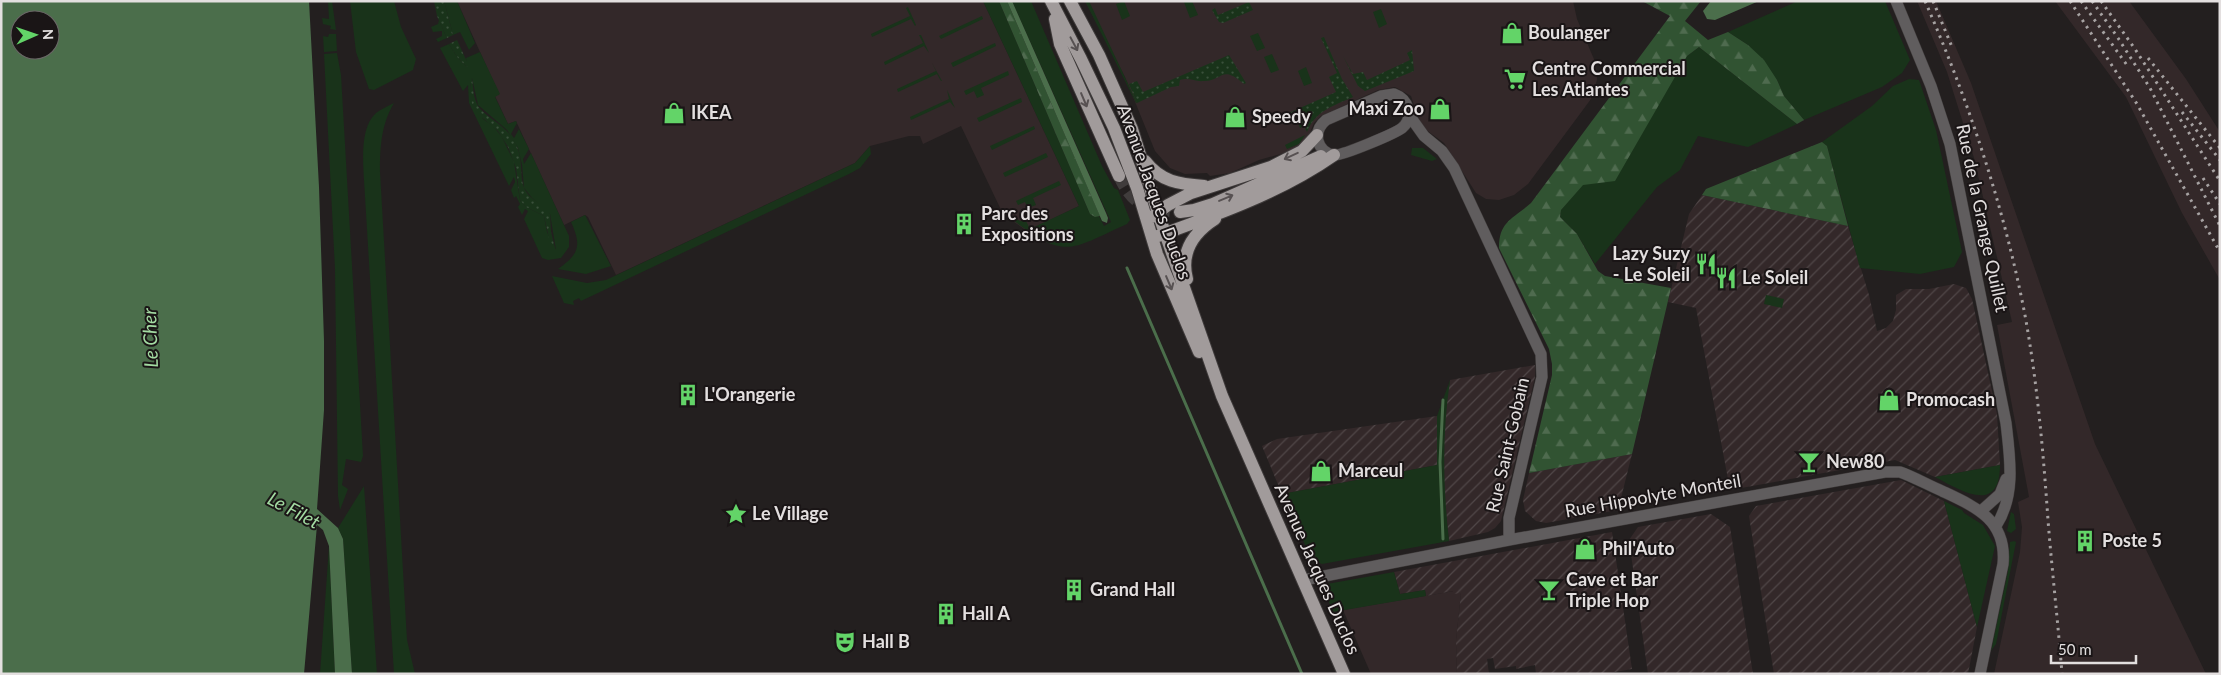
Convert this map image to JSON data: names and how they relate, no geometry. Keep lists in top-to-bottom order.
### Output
{
  "streets": {
    "main road": ["Avenue Jacques Duclos"],
    "street": ["Rue de la Grange Quillet", "Rue Saint-Gobain", "Rue Hippolyte Monteil"]
  },
  "crossings": [
    ["Avenue Jacques Duclos", "Rue Hippolyte Monteil"],
    ["Rue de la Grange Quillet", "Rue Hippolyte Monteil"],
    ["Rue Saint-Gobain", "Rue Hippolyte Monteil"]
  ],
  "water": ["Le Cher", "Le Filet"],
  "places": {
    "shop": [
      "Boulanger",
      "Maxi Zoo",
      "IKEA",
      "Speedy",
      "Promocash",
      "Marceul",
      "Phil'Auto"
    ],
    "supermarket": ["Centre Commercial Les Atlantes"],
    "building": [
      "Parc des Expositions",
      "L'Orangerie",
      "Poste 5",
      "Grand Hall",
      "Hall A"
    ],
    "restaurant": ["Lazy Suzy - Le Soleil", "Le Soleil"],
    "bar": ["New80", "Cave et Bar Triple Hop"],
    "place": ["Le Village"],
    "theatre": ["Hall B"]
  },
  "scale_bar": "50 m",
  "north": "right"
}
